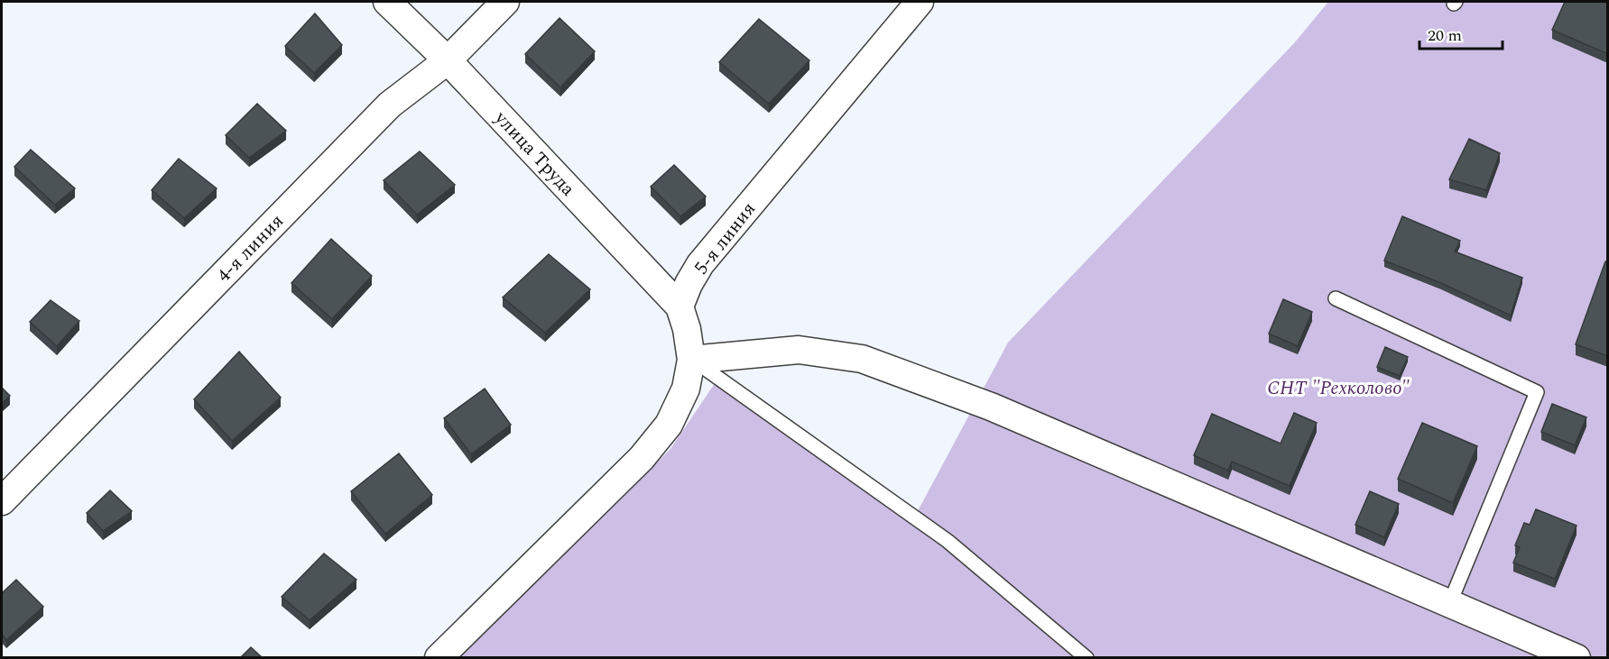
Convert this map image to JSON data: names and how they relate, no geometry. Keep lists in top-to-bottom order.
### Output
{
  "streets": {
    "street": ["улица Труда", "5-я линия", "4-я линия"]
  },
  "crossings": [
    ["улица Труда", "5-я линия"],
    ["улица Труда", "4-я линия"]
  ],
  "parks": ["СНТ \"Рехколово\""],
  "scale_bar": "20 m"
}
